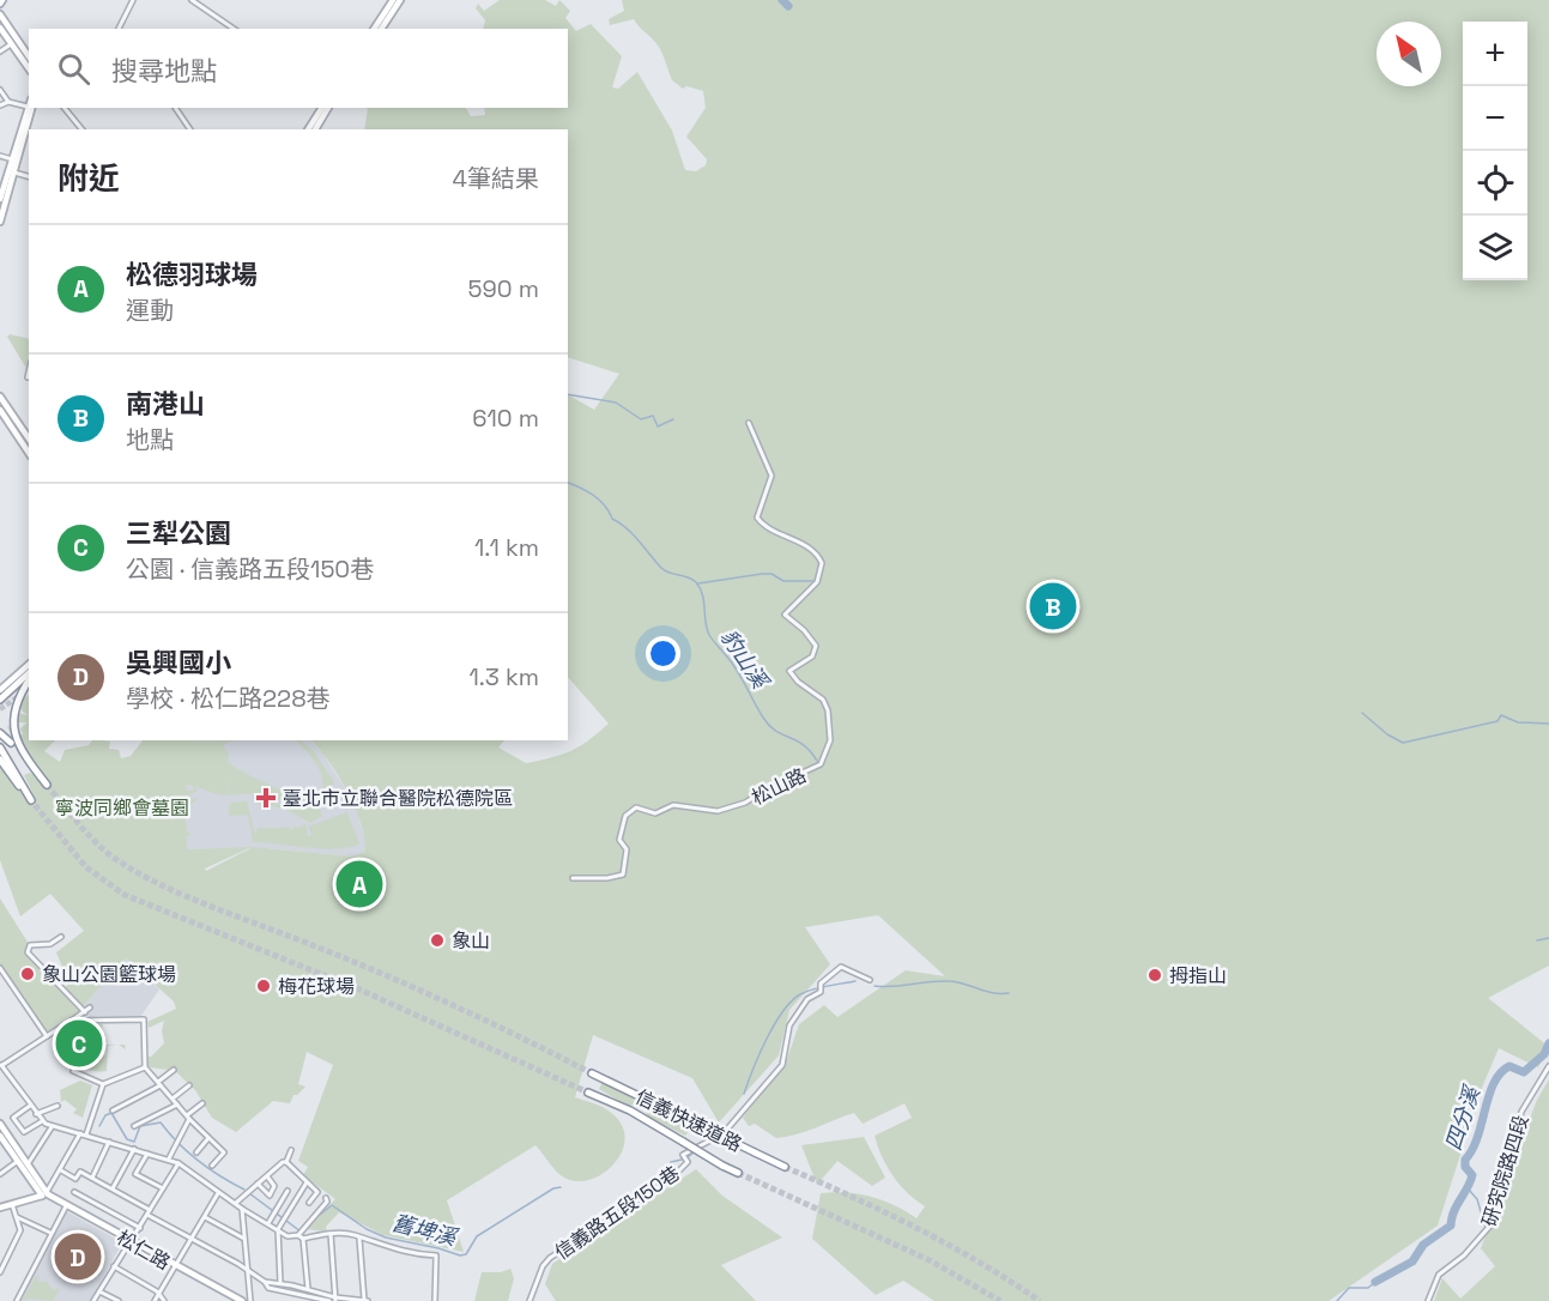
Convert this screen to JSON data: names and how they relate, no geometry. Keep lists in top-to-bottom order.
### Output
{
  "streets": {
    "highway": ["信義快速道路"],
    "street": [
      "松山路",
      "研究院路四段",
      "信義路五段150巷",
      "松仁路"
    ]
  },
  "water": ["豹山溪", "四分溪", "舊埤溪"],
  "parks": ["寧波同鄉會墓園"],
  "places": {
    "health": ["臺北市立聯合醫院松德院區"],
    "other": [
      "象山",
      "象山公園籃球場",
      "拇指山",
      "梅花球場"
    ]
  },
  "north": "top left",
  "page": {
    "map_buttons": ["+", "−"],
    "search": "搜尋地點",
    "heading": ["附近", "4筆結果"],
    "list": [
      {
        "mark": "A",
        "name": "松德羽球場",
        "note": "運動",
        "value": "590 m"
      },
      {
        "mark": "B",
        "name": "南港山",
        "note": "地點",
        "value": "610 m"
      },
      {
        "mark": "C",
        "name": "三犁公園",
        "note": "公園 · 信義路五段150巷",
        "value": "1.1 km"
      },
      {
        "mark": "D",
        "name": "吳興國小",
        "note": "學校 · 松仁路228巷",
        "value": "1.3 km"
      }
    ],
    "pins": [
      "B",
      "A",
      "C",
      "D"
    ]
  }
}
